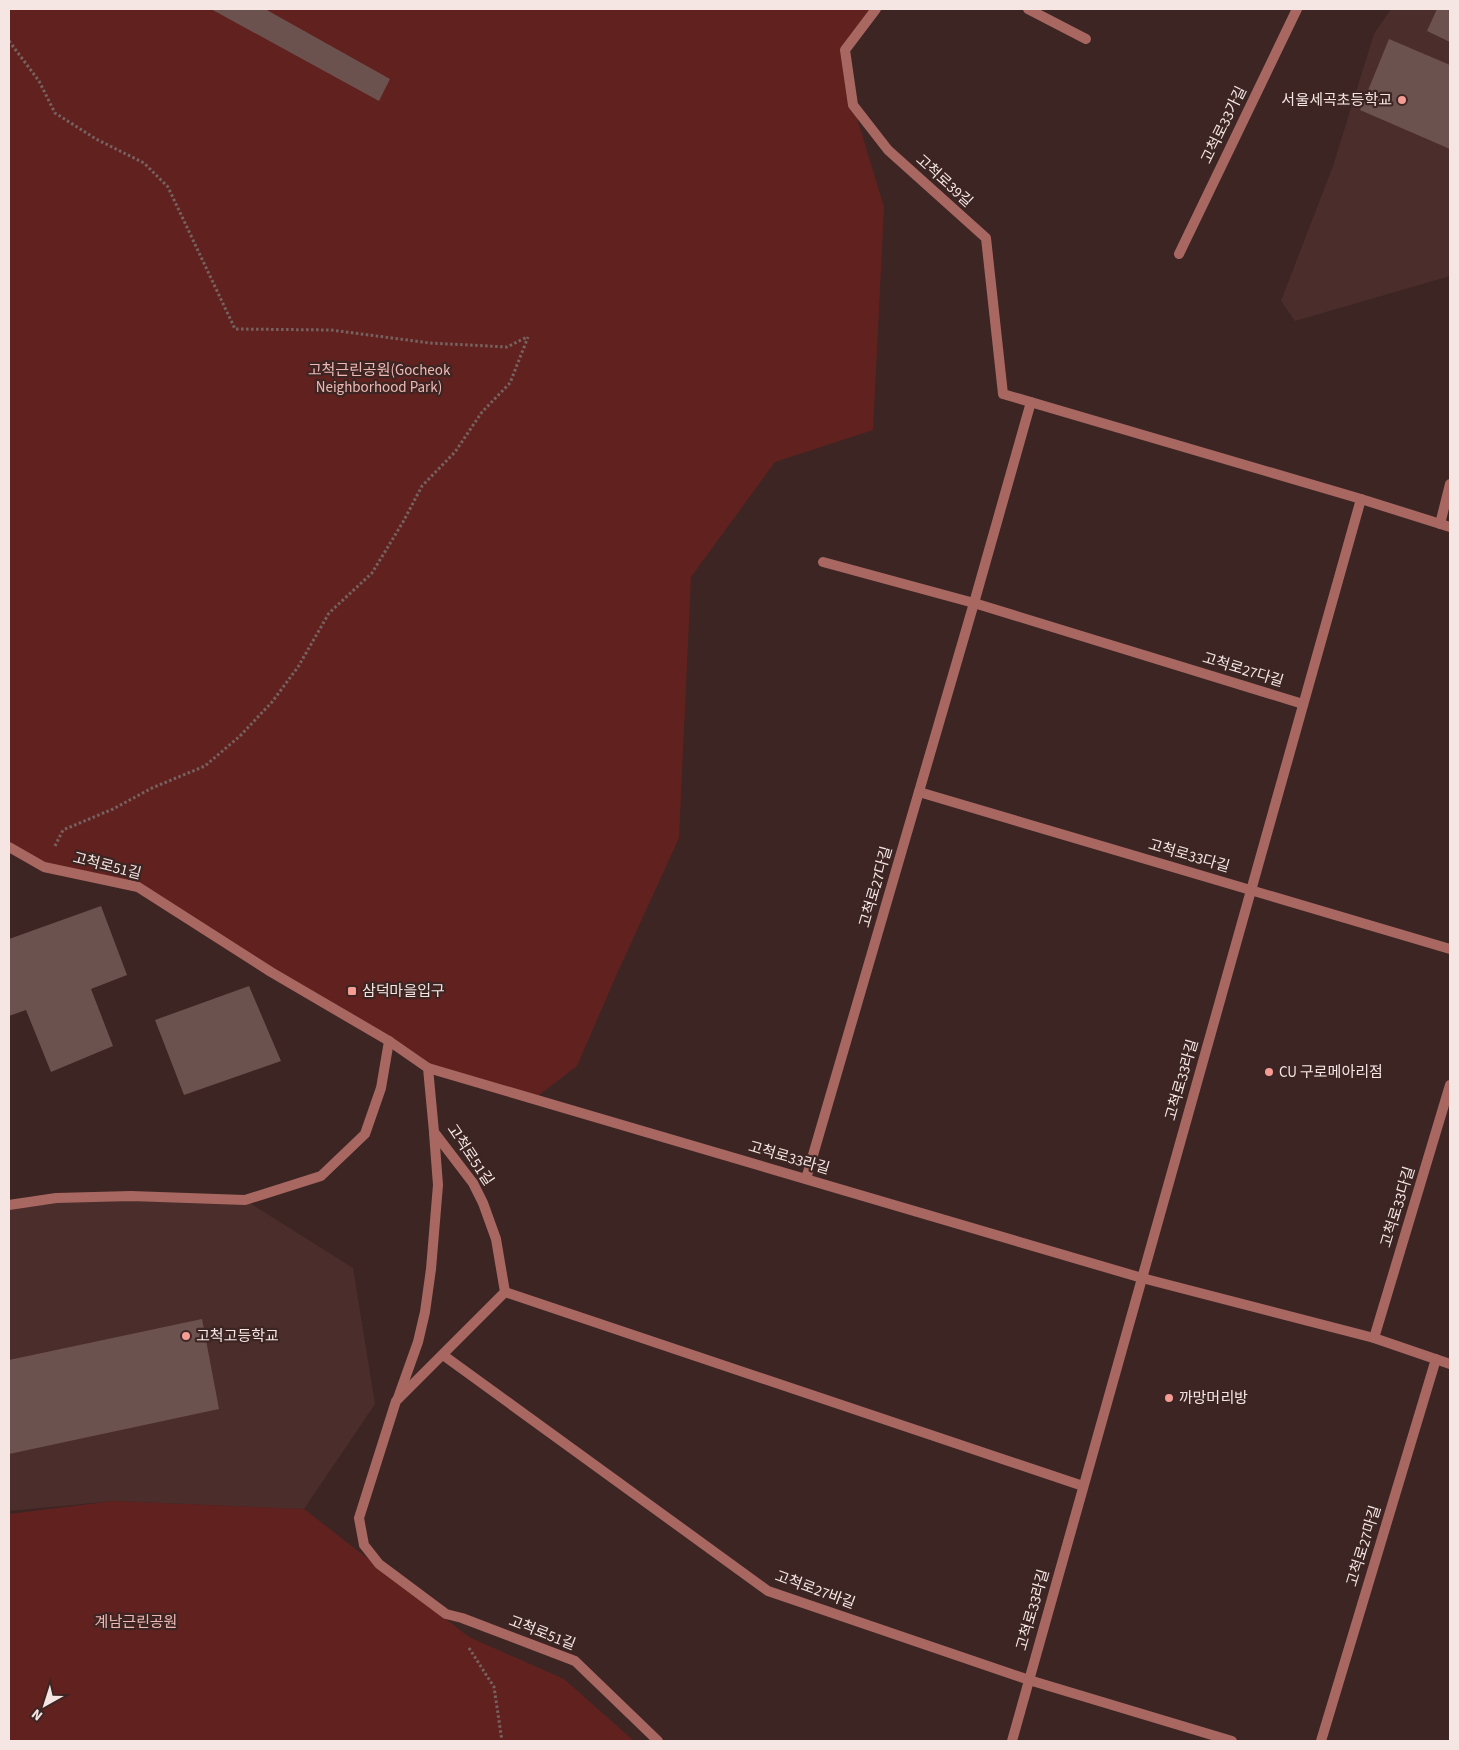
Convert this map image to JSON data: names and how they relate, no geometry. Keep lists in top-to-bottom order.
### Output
{
  "streets": {
    "street": [
      "고척로33가길",
      "고척로39길",
      "고척로27다길",
      "고척로33다길",
      "고척로51길",
      "고척로33라길",
      "고척로27마길",
      "고척로27바길"
    ]
  },
  "crossings": [
    ["고척로39길", "고척로27다길"],
    ["고척로27다길", "고척로33다길"],
    ["고척로27다길", "고척로33라길"],
    ["고척로33다길", "고척로33라길"],
    ["고척로51길", "고척로33라길"],
    ["고척로51길", "고척로27바길"],
    ["고척로33라길", "고척로27바길"]
  ],
  "parks": ["고척근린공원(Gocheok Neighborhood Park)", "계남근린공원"],
  "places": {
    "other": [
      "서울세곡초등학교",
      "CU 구로메아리점",
      "고척고등학교",
      "까망머리방"
    ],
    "transit": ["삼덕마을입구"]
  },
  "north": "bottom left"
}
